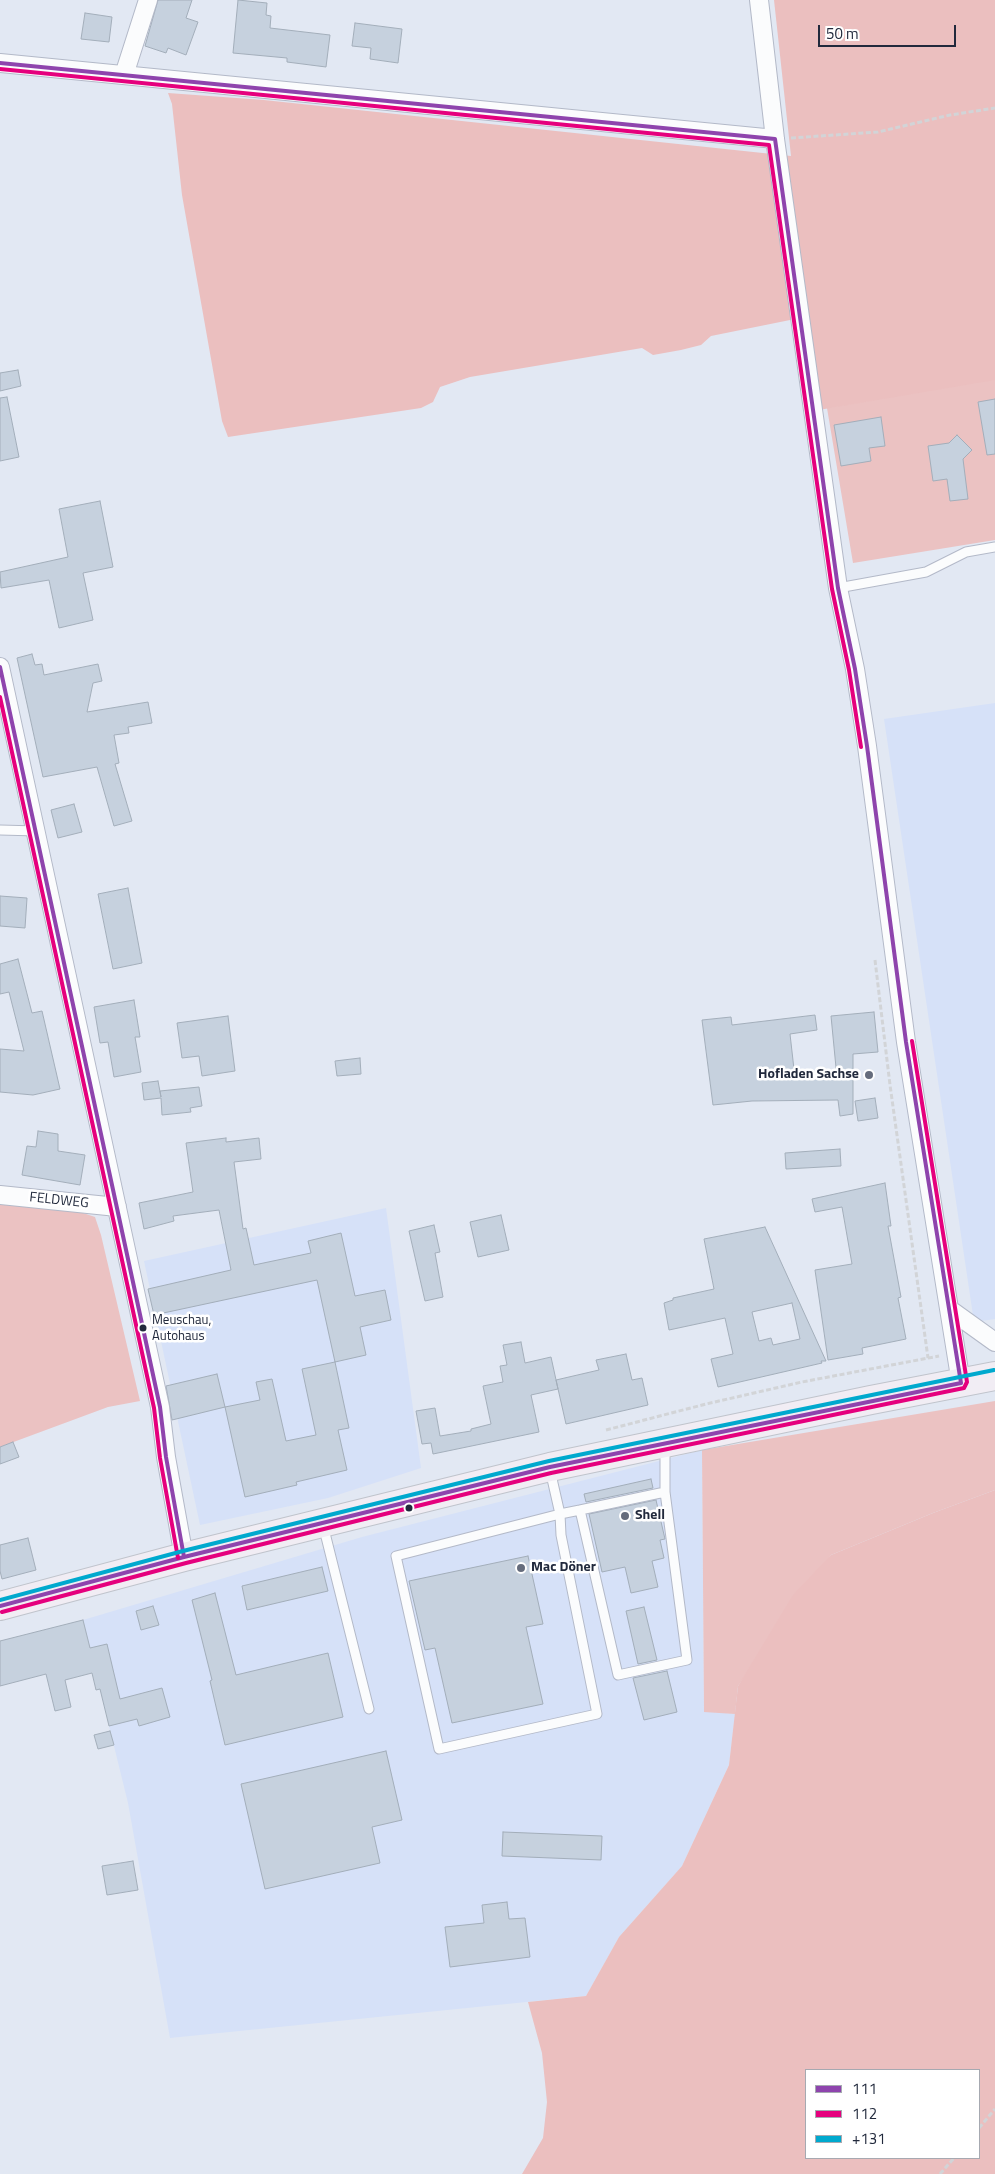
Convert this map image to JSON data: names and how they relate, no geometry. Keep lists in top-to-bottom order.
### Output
{
  "streets": {
    "street": ["FELDWEG"]
  },
  "places": [
    "Hofladen Sachse",
    "Meuschau, Autohaus",
    "Shell",
    "Mac Döner"
  ],
  "lines": ["transit line 111", "transit line 112", "transit line +131"],
  "legend": ["111", "112", "+131"],
  "scale_bar": "50 m"
}
